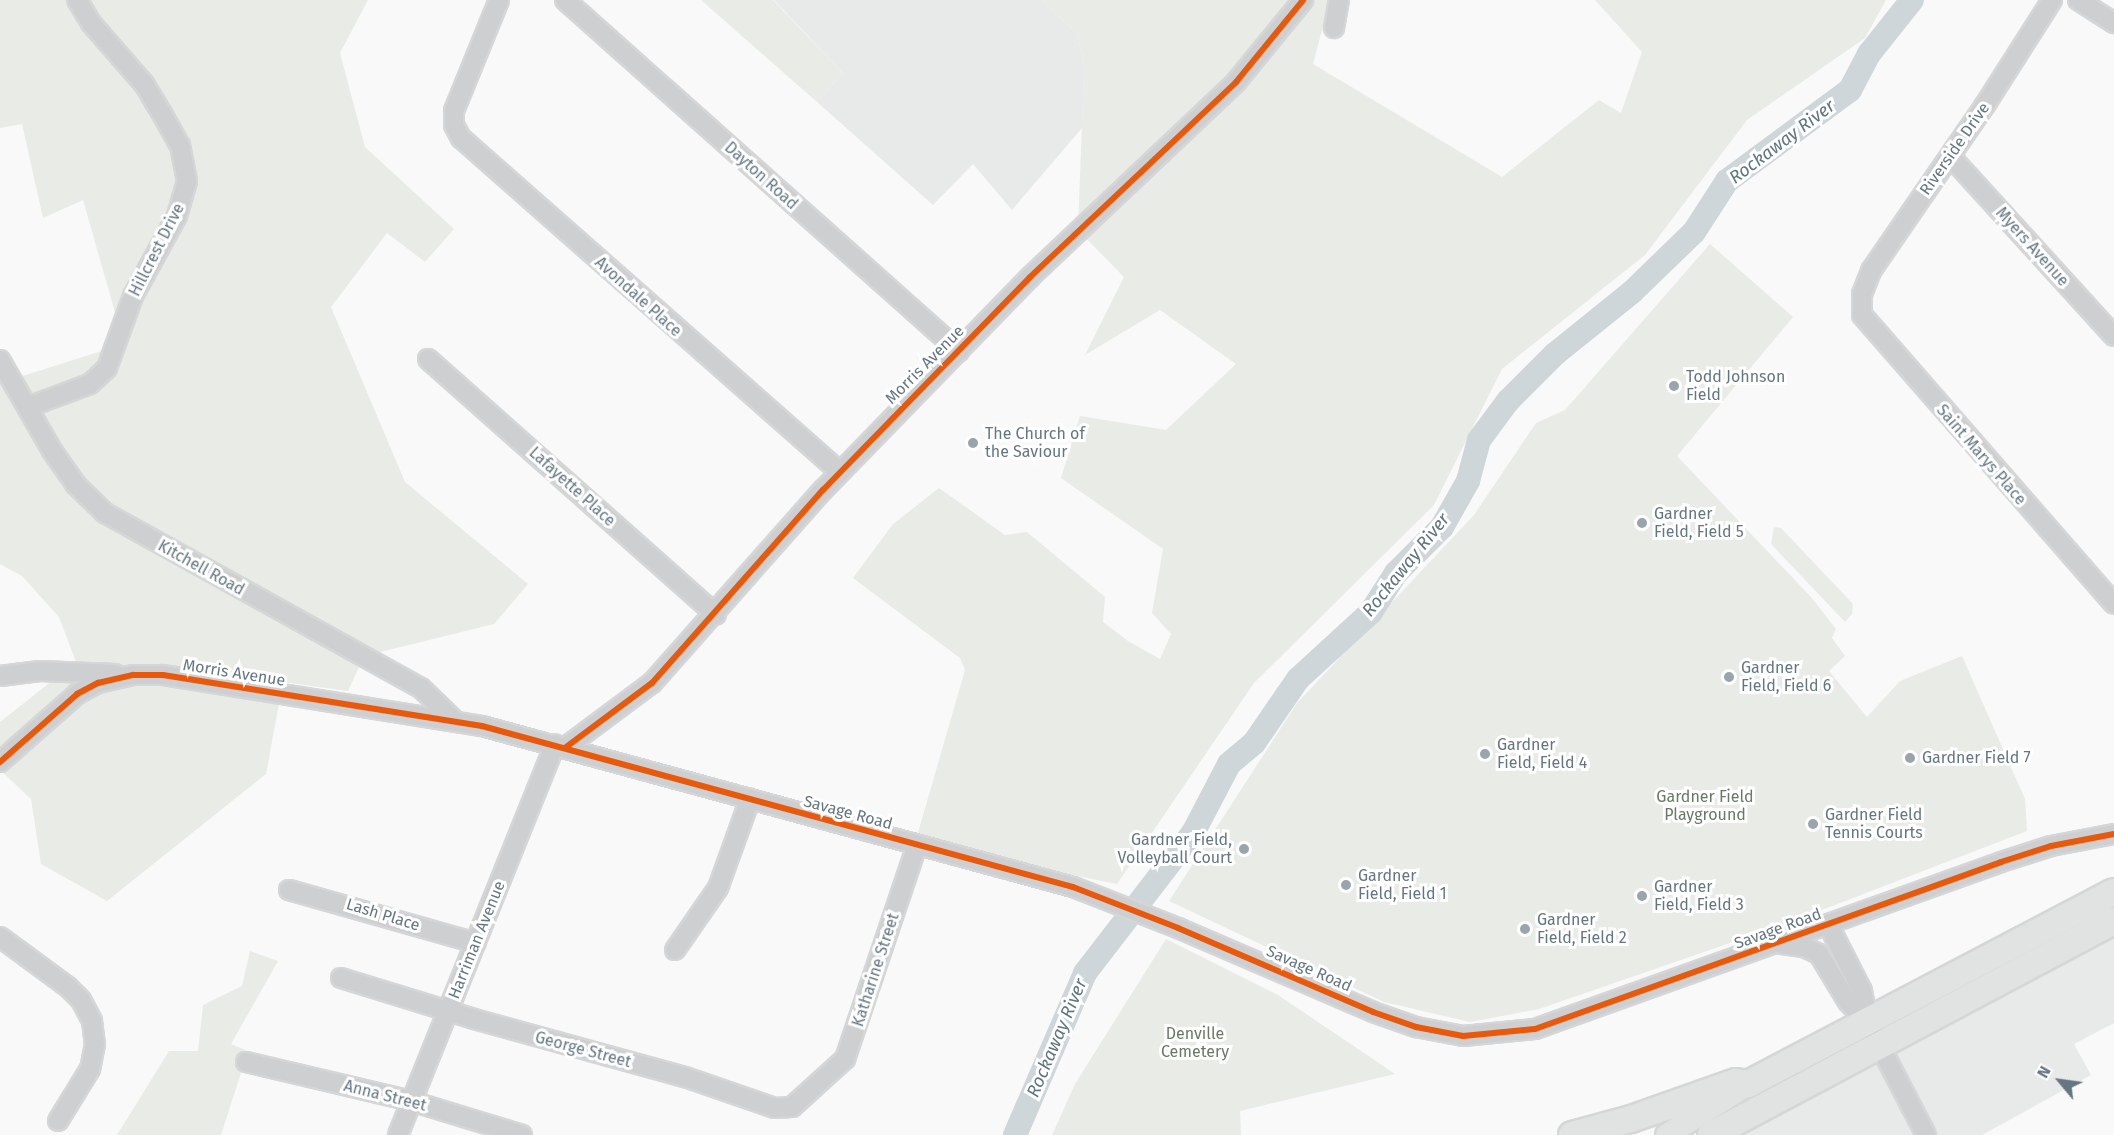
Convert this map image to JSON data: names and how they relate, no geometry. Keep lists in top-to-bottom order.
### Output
{
  "streets": {
    "street": [
      "Riverside Drive",
      "Dayton Road",
      "Myers Avenue",
      "Hillcrest Drive",
      "Avondale Place",
      "Morris Avenue",
      "Saint Marys Place",
      "Lafayette Place",
      "Kitchell Road",
      "Savage Road",
      "Lash Place",
      "Harriman Avenue",
      "Katharine Street",
      "George Street",
      "Anna Street"
    ]
  },
  "crossings": [
    ["Riverside Drive", "Myers Avenue"],
    ["Riverside Drive", "Saint Marys Place"],
    ["Dayton Road", "Morris Avenue"],
    ["Hillcrest Drive", "Kitchell Road"],
    ["Avondale Place", "Morris Avenue"],
    ["Morris Avenue", "Lafayette Place"],
    ["Morris Avenue", "Kitchell Road"],
    ["Morris Avenue", "Savage Road"],
    ["Morris Avenue", "Harriman Avenue"],
    ["Savage Road", "Harriman Avenue"],
    ["Savage Road", "Katharine Street"],
    ["Lash Place", "Harriman Avenue"],
    ["Harriman Avenue", "George Street"],
    ["Harriman Avenue", "Anna Street"],
    ["Katharine Street", "George Street"]
  ],
  "water": ["Rockaway River"],
  "parks": ["Gardner Field Playground", "Denville Cemetery"],
  "places": [
    "Todd Johnson Field",
    "The Church of the Saviour",
    "Gardner Field, Field 5",
    "Gardner Field, Field 6",
    "Gardner Field, Field 4",
    "Gardner Field 7",
    "Gardner Field Tennis Courts",
    "Gardner Field, Volleyball Court",
    "Gardner Field, Field 1",
    "Gardner Field, Field 3",
    "Gardner Field, Field 2"
  ],
  "north": "top left"
}
